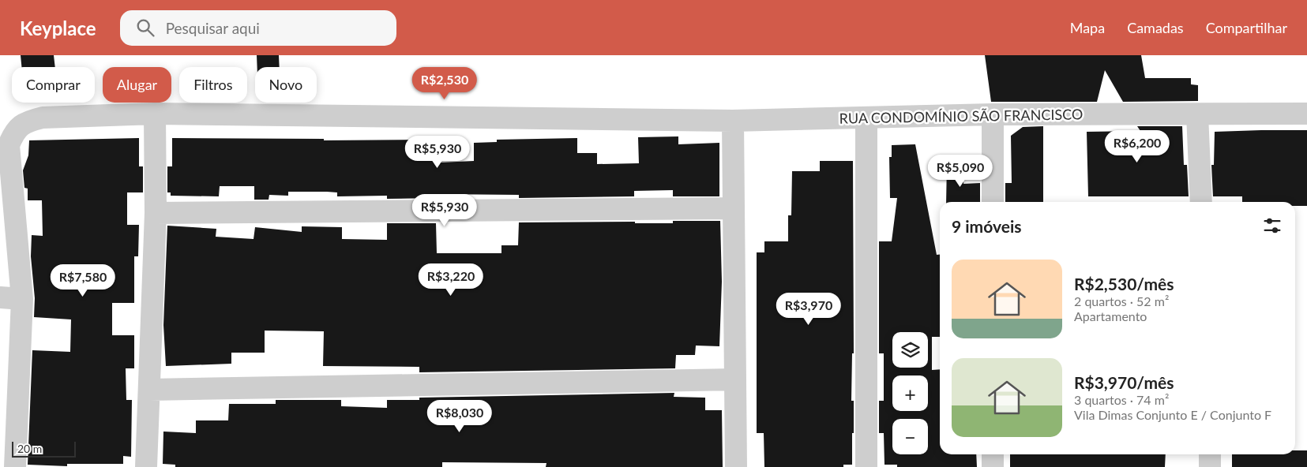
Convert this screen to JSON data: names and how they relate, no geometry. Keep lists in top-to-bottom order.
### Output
{
  "streets": {
    "street": ["RUA CONDOMÍNIO SÃO FRANCISCO"]
  },
  "scale_bar": "20 m",
  "page": {
    "header": "Keyplace",
    "search": "Pesquisar aqui",
    "nav": ["Mapa", "Camadas", "Compartilhar"],
    "price": [
      "R$2,530",
      "R$6,200",
      "R$5,930",
      "R$5,090",
      "R$5,930",
      "R$3,220",
      "R$7,580",
      "R$3,970",
      "R$8,030"
    ],
    "chip": [
      "Comprar",
      "Alugar",
      "Filtros",
      "Novo"
    ],
    "heading": "9 imóveis",
    "list": [
      {
        "name": "R$2,530/mês",
        "note": "2 quartos · 52 m² · Apartamento"
      },
      {
        "name": "R$3,970/mês",
        "note": "3 quartos · 74 m² · Vila Dimas Conjunto E / Conjunto F"
      }
    ],
    "map_buttons": ["+", "−"],
    "scale": "20 m"
  }
}
